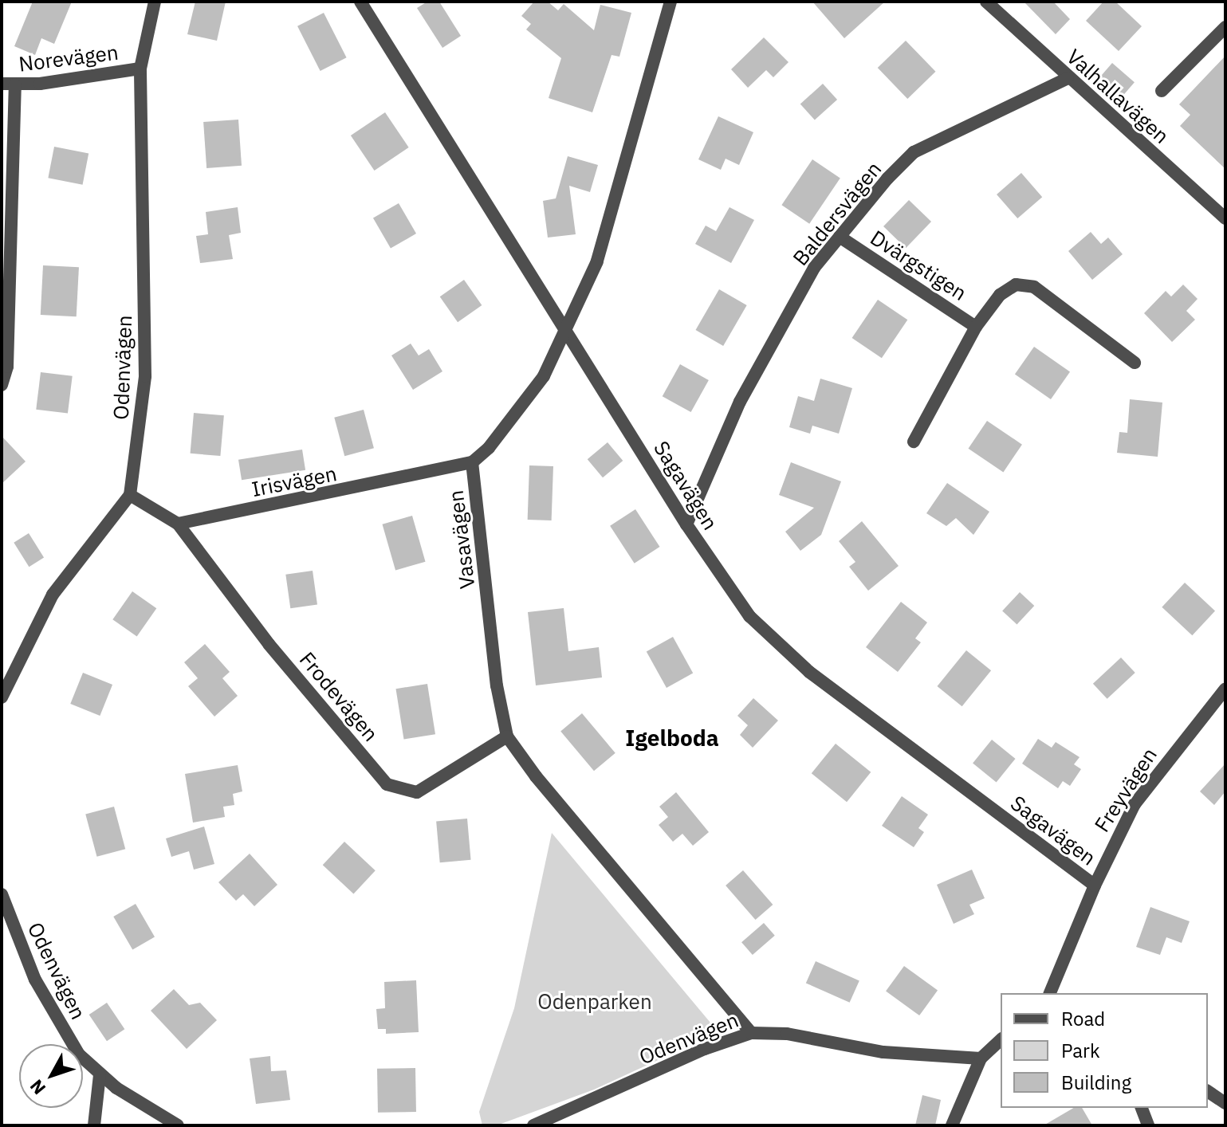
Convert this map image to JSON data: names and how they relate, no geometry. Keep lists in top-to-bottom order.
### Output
{
  "streets": {
    "street": [
      "Norevägen",
      "Valhallavägen",
      "Baldersvägen",
      "Dvärgstigen",
      "Odenvägen",
      "Irisvägen",
      "Sagavägen",
      "Vasavägen",
      "Frodevägen",
      "Freyvägen"
    ]
  },
  "crossings": [
    ["Norevägen", "Odenvägen"],
    ["Valhallavägen", "Baldersvägen"],
    ["Baldersvägen", "Dvärgstigen"],
    ["Baldersvägen", "Sagavägen"],
    ["Odenvägen", "Vasavägen"],
    ["Irisvägen", "Vasavägen"],
    ["Irisvägen", "Frodevägen"],
    ["Sagavägen", "Vasavägen"],
    ["Sagavägen", "Freyvägen"],
    ["Vasavägen", "Frodevägen"]
  ],
  "districts": ["Igelboda"],
  "parks": ["Odenparken"],
  "legend": ["Road", "Park", "Building"],
  "north": "bottom left"
}
